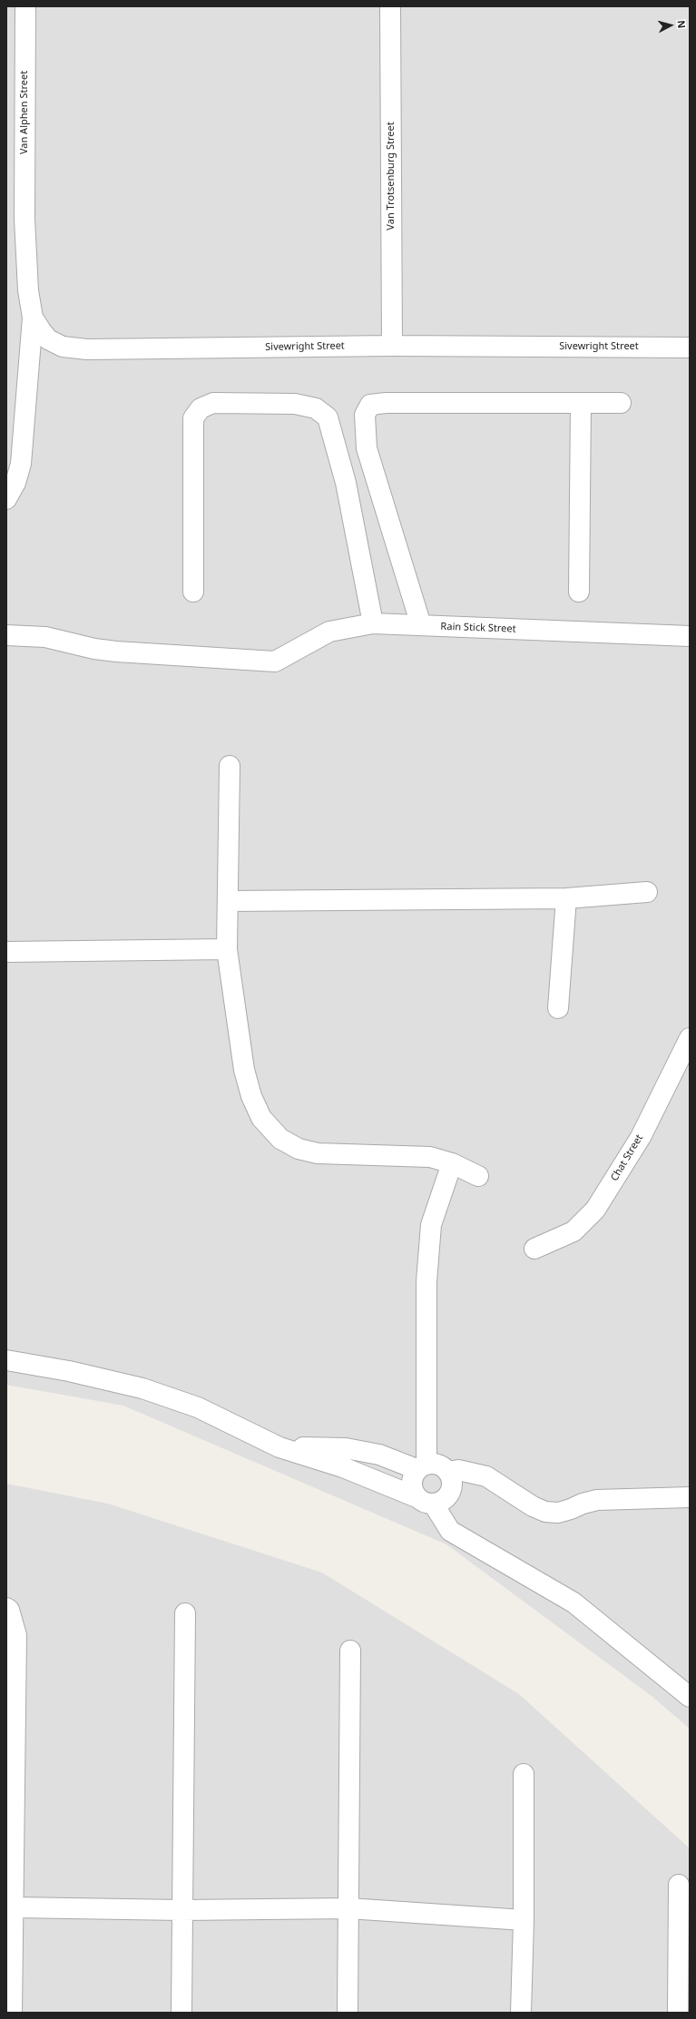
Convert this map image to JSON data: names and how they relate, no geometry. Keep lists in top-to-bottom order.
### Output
{
  "streets": {
    "street": [
      "Van Alphen Street",
      "Van Trotsenburg Street",
      "Sivewright Street",
      "Rain Stick Street",
      "Chat Street"
    ]
  },
  "crossings": [
    ["Van Alphen Street", "Sivewright Street"],
    ["Van Trotsenburg Street", "Sivewright Street"]
  ],
  "north": "right"
}
